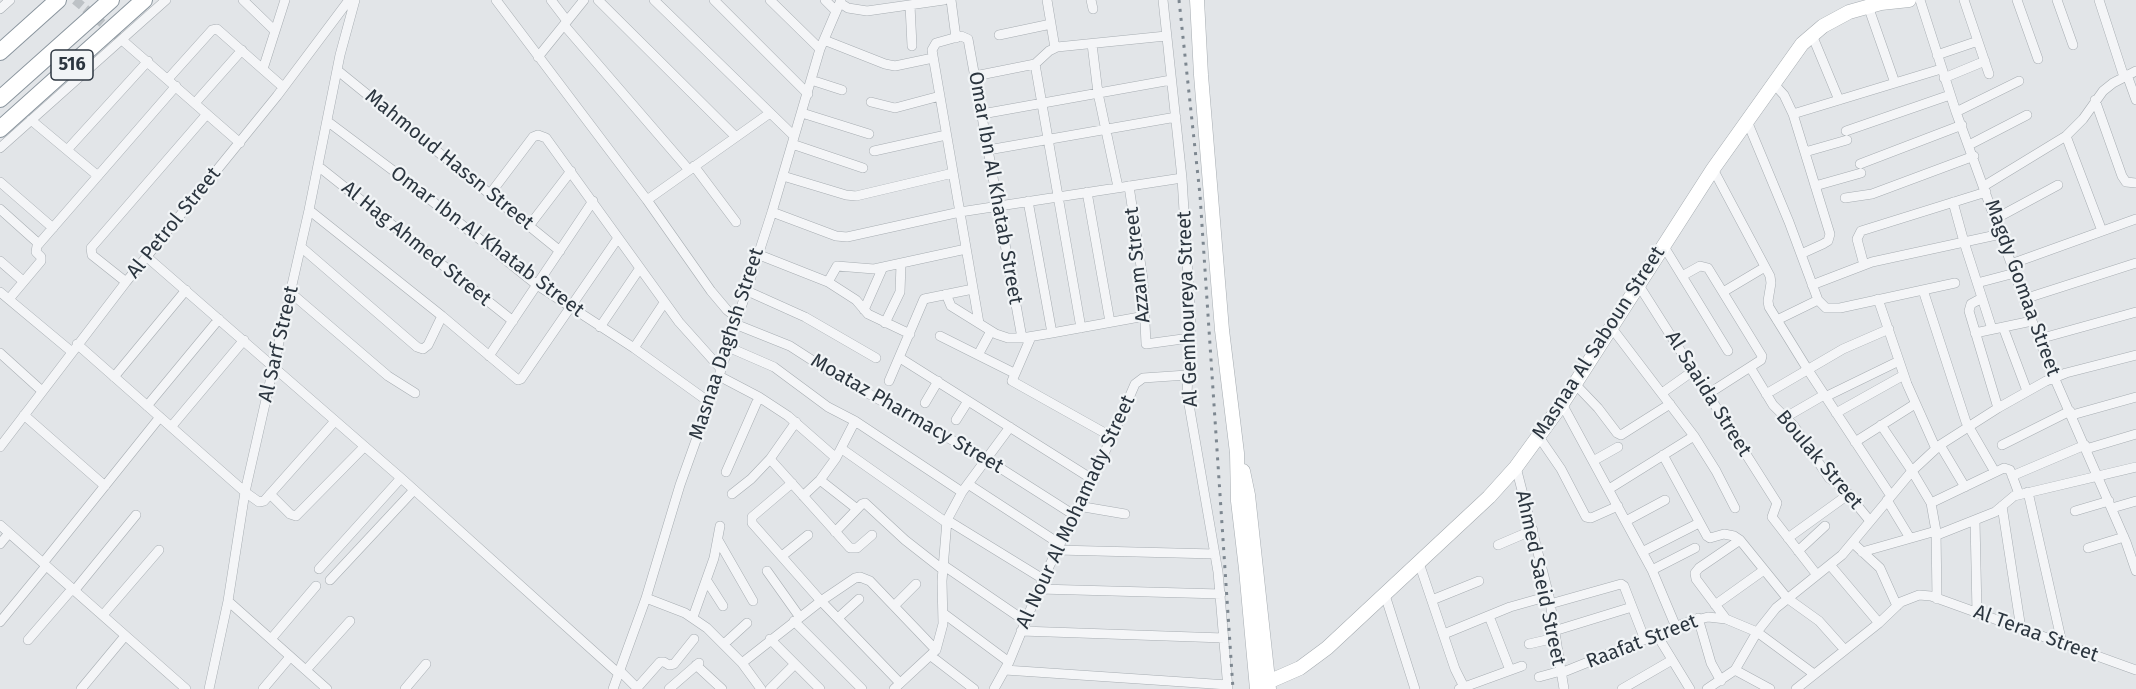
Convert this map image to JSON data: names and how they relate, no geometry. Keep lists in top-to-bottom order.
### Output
{
  "streets": {
    "highway": ["516"],
    "street": [
      "Mahmoud Hassn Street",
      "Omar Ibn Al Khatab Street",
      "Al Petrol Street",
      "Al Hag Ahmed Street",
      "Azzam Street",
      "Magdy Gomaa Street",
      "Al Gemhoureya Street",
      "Masnaa Al Saboun Street",
      "Al Sarf Street",
      "Masnaa Daghsh Street",
      "Al Saaida Street",
      "Moataz Pharmacy Street",
      "Boulak Street",
      "Al Nour Al Mohamady Street",
      "Ahmed Saeid Street",
      "Al Teraa Street",
      "Raafat Street"
    ]
  },
  "crossings": [
    ["Mahmoud Hassn Street", "Al Sarf Street"],
    ["Omar Ibn Al Khatab Street", "Al Sarf Street"],
    ["Omar Ibn Al Khatab Street", "Masnaa Daghsh Street"],
    ["Al Hag Ahmed Street", "Al Sarf Street"],
    ["Azzam Street", "Al Gemhoureya Street"],
    ["Al Gemhoureya Street", "Masnaa Al Saboun Street"],
    ["Al Gemhoureya Street", "Al Nour Al Mohamady Street"],
    ["Masnaa Al Saboun Street", "Al Saaida Street"],
    ["Masnaa Al Saboun Street", "Ahmed Saeid Street"],
    ["Masnaa Daghsh Street", "Moataz Pharmacy Street"],
    ["Moataz Pharmacy Street", "Al Nour Al Mohamady Street"],
    ["Ahmed Saeid Street", "Raafat Street"]
  ]
}
